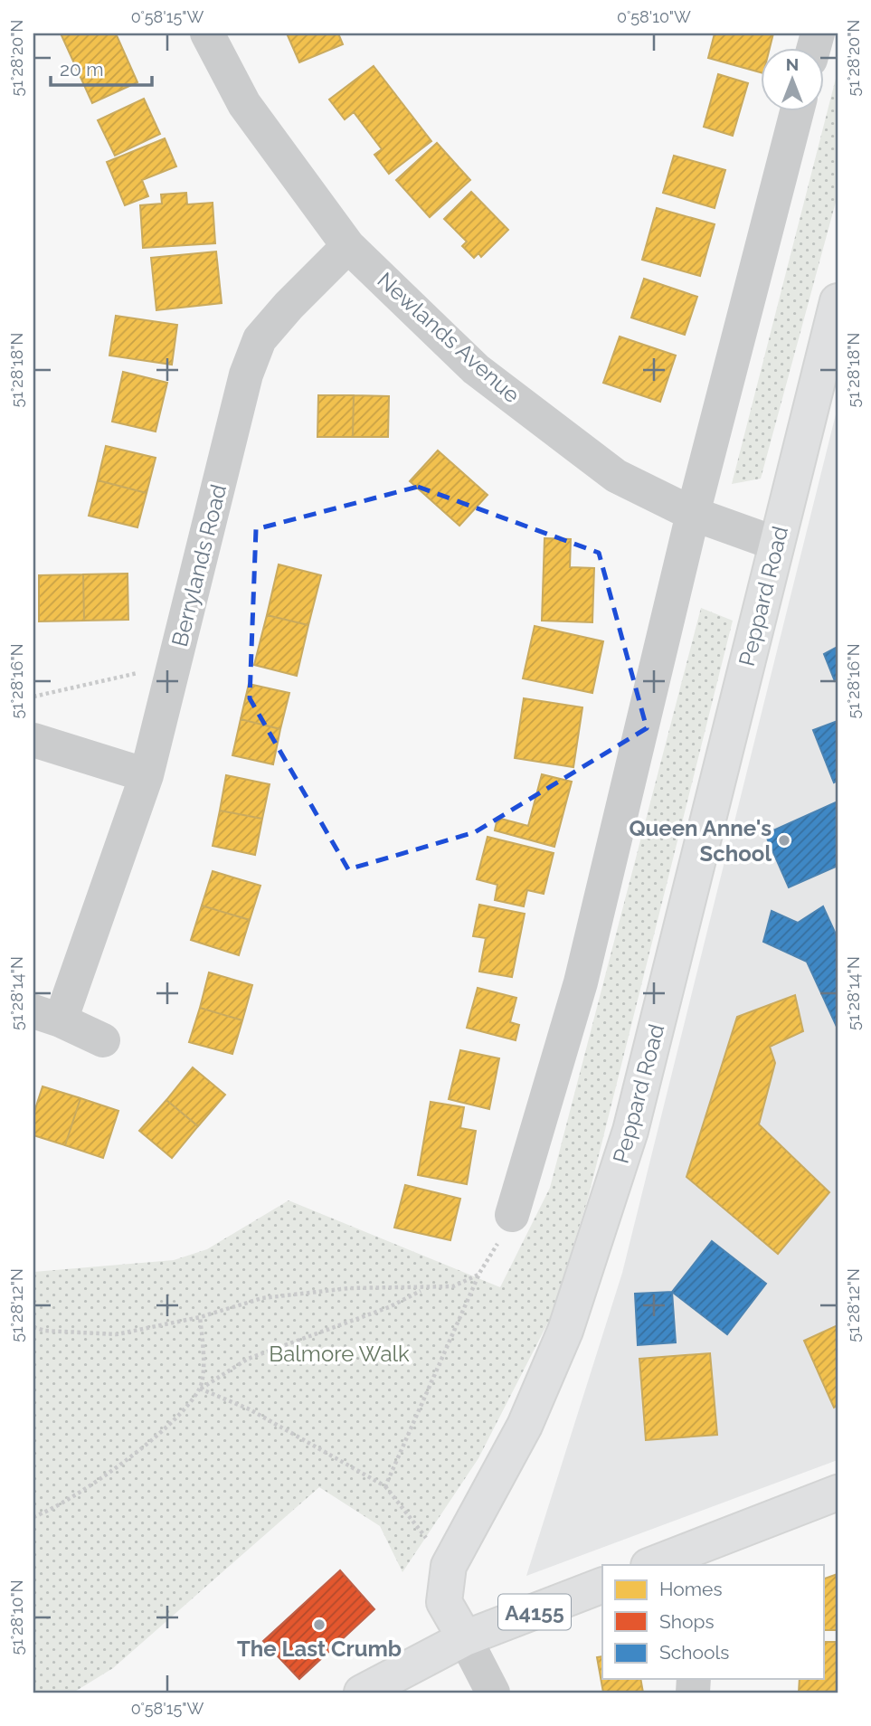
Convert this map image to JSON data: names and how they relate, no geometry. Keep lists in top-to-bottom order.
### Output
{
  "streets": {
    "main road": ["Peppard Road", "A4155"],
    "street": ["Newlands Avenue", "Berrylands Road"]
  },
  "crossings": [
    ["Newlands Avenue", "Berrylands Road"],
    ["Newlands Avenue", "Peppard Road"],
    ["Peppard Road", "A4155"]
  ],
  "parks": ["Balmore Walk"],
  "places": ["Queen Anne's School", "The Last Crumb"],
  "legend": ["Homes", "Shops", "Schools"],
  "scale_bar": "20 m",
  "north": "top",
  "coordinates": [
    "0°58'15\"W",
    "0°58'10\"W",
    "51°28'20\"N",
    "51°28'18\"N",
    "51°28'16\"N",
    "51°28'14\"N",
    "51°28'12\"N",
    "51°28'10\"N"
  ]
}
